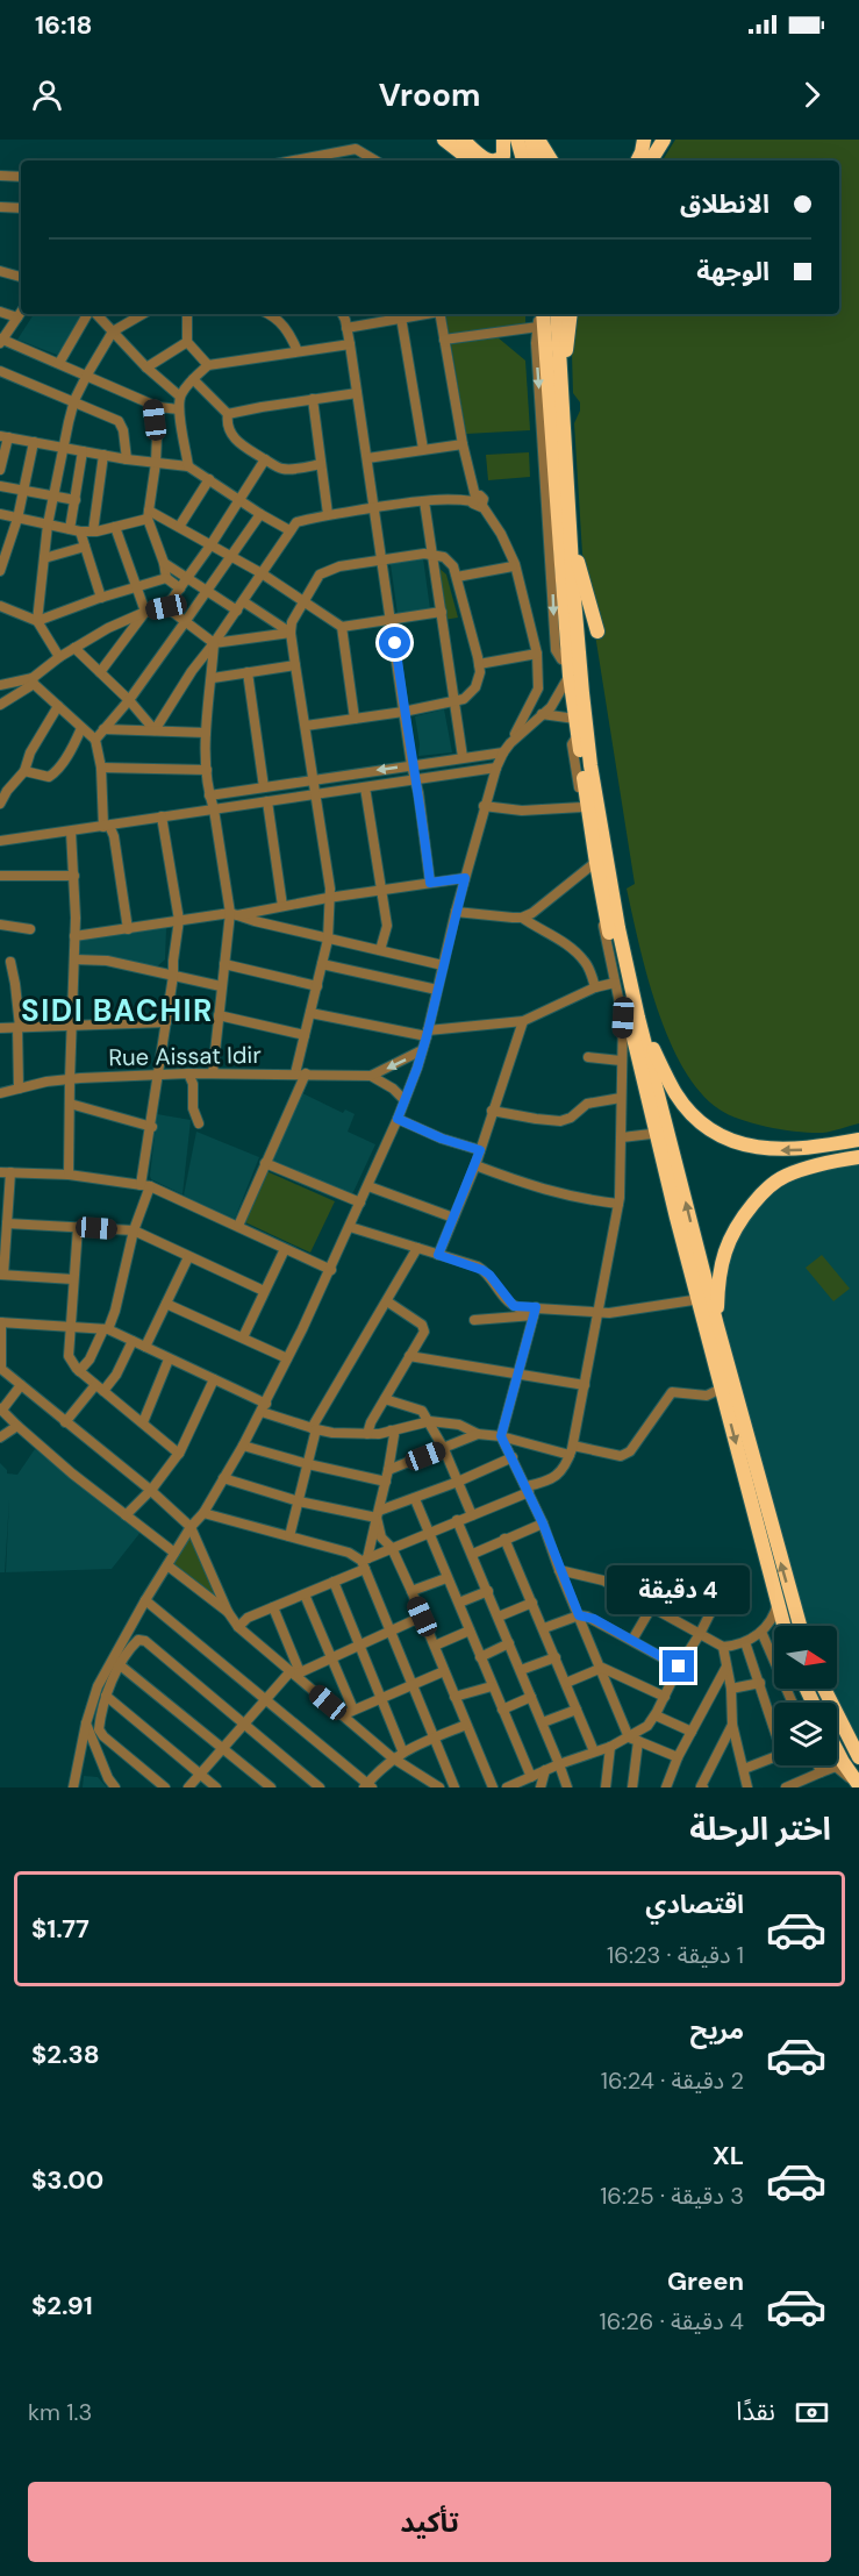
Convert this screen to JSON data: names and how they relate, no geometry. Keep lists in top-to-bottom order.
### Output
{
  "streets": {
    "street": ["Rue Aissat Idir"]
  },
  "districts": ["SIDI BACHIR"],
  "north": "right",
  "page": {
    "status": "16:18",
    "header": "Vroom",
    "banner": ["الانطلاق", "الوجهة"],
    "bubble": "4 دقيقة",
    "heading": "اختر الرحلة",
    "list": [
      {
        "name": "اقتصادي",
        "note": "1 دقيقة · 16:23",
        "value": "$1.77"
      },
      {
        "name": "مريح",
        "note": "2 دقيقة · 16:24",
        "value": "$2.38"
      },
      {
        "name": "XL",
        "note": "3 دقيقة · 16:25",
        "value": "$3.00"
      },
      {
        "name": "Green",
        "note": "4 دقيقة · 16:26",
        "value": "$2.91"
      }
    ],
    "pay": ["نقدًا", "1.3 km"],
    "buttons": "تأكيد"
  }
}
